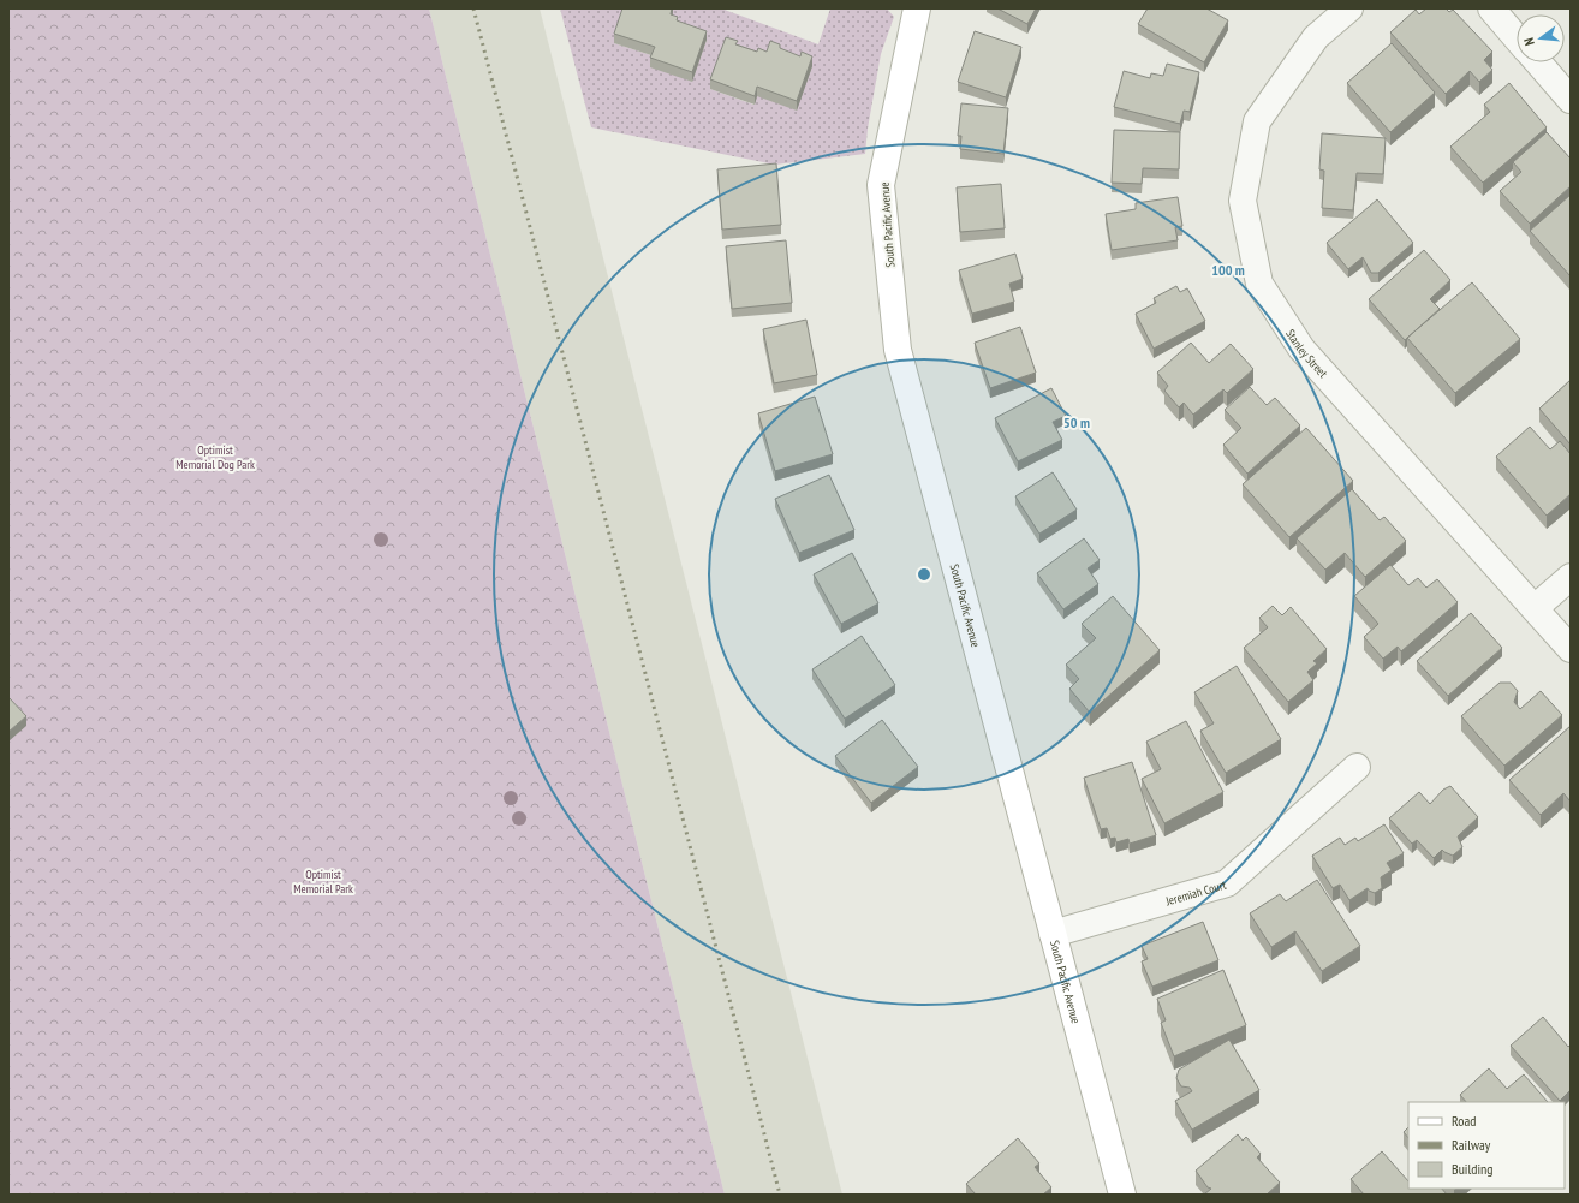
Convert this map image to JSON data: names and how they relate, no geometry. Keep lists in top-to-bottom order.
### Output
{
  "streets": {
    "street": ["South Pacific Avenue", "Stanley Street", "Jeremiah Court"]
  },
  "crossings": [
    ["South Pacific Avenue", "Jeremiah Court"]
  ],
  "parks": ["Optimist Memorial Dog Park", "Optimist Memorial Park"],
  "legend": ["Road", "Railway", "Building"],
  "north": "left",
  "rings": ["100 m", "50 m"]
}
